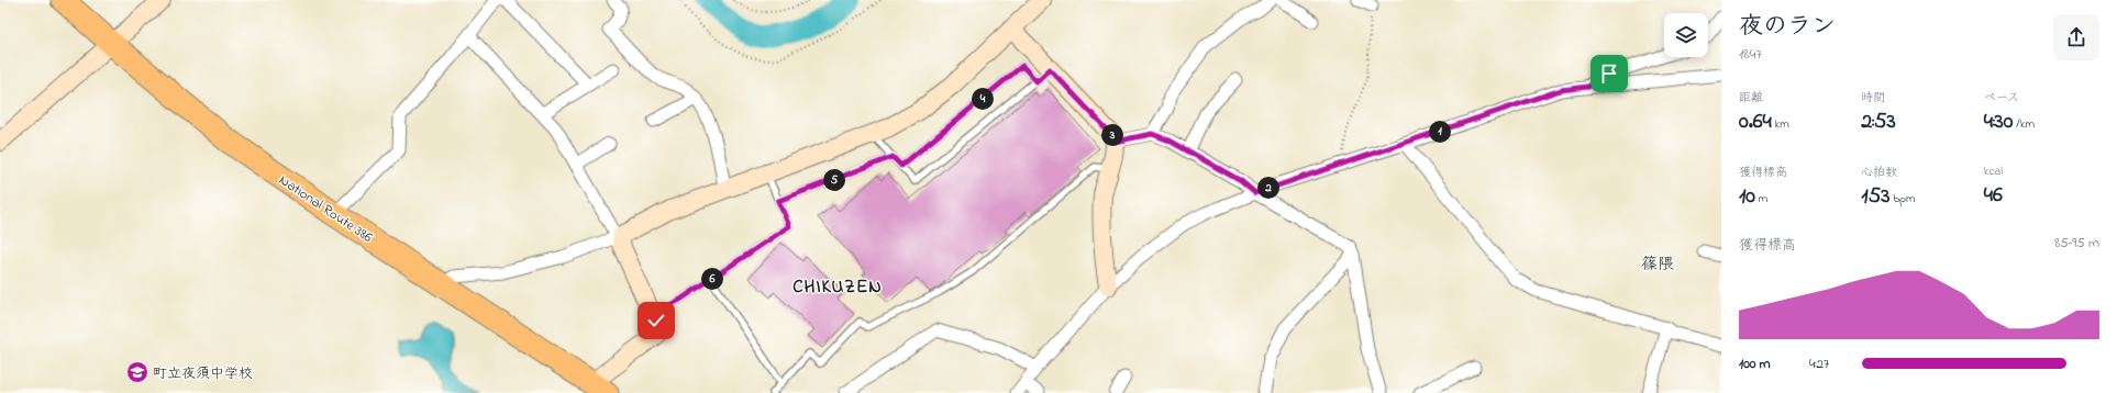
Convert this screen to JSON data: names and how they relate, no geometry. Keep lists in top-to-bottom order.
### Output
{
  "streets": {
    "highway": ["National Route 386"]
  },
  "districts": ["篠隈", "CHIKUZEN"],
  "places": {
    "school or university": ["町立夜須中学校"]
  },
  "page": {
    "heading": ["夜のラン", "18:47"],
    "stats": [
      ["距離", "0.64 km"],
      ["時間", "2:53"],
      ["ペース", "4:30 /km"],
      ["獲得標高", "10 m"],
      ["心拍数", "153 bpm"],
      ["kcal", "46"]
    ],
    "pins": [
      "4",
      "1",
      "3",
      "5",
      "2",
      "6"
    ],
    "chart": ["獲得標高", "85–95 m"],
    "list": [
      {
        "name": "100 m",
        "note": "4:27"
      }
    ]
  }
}
